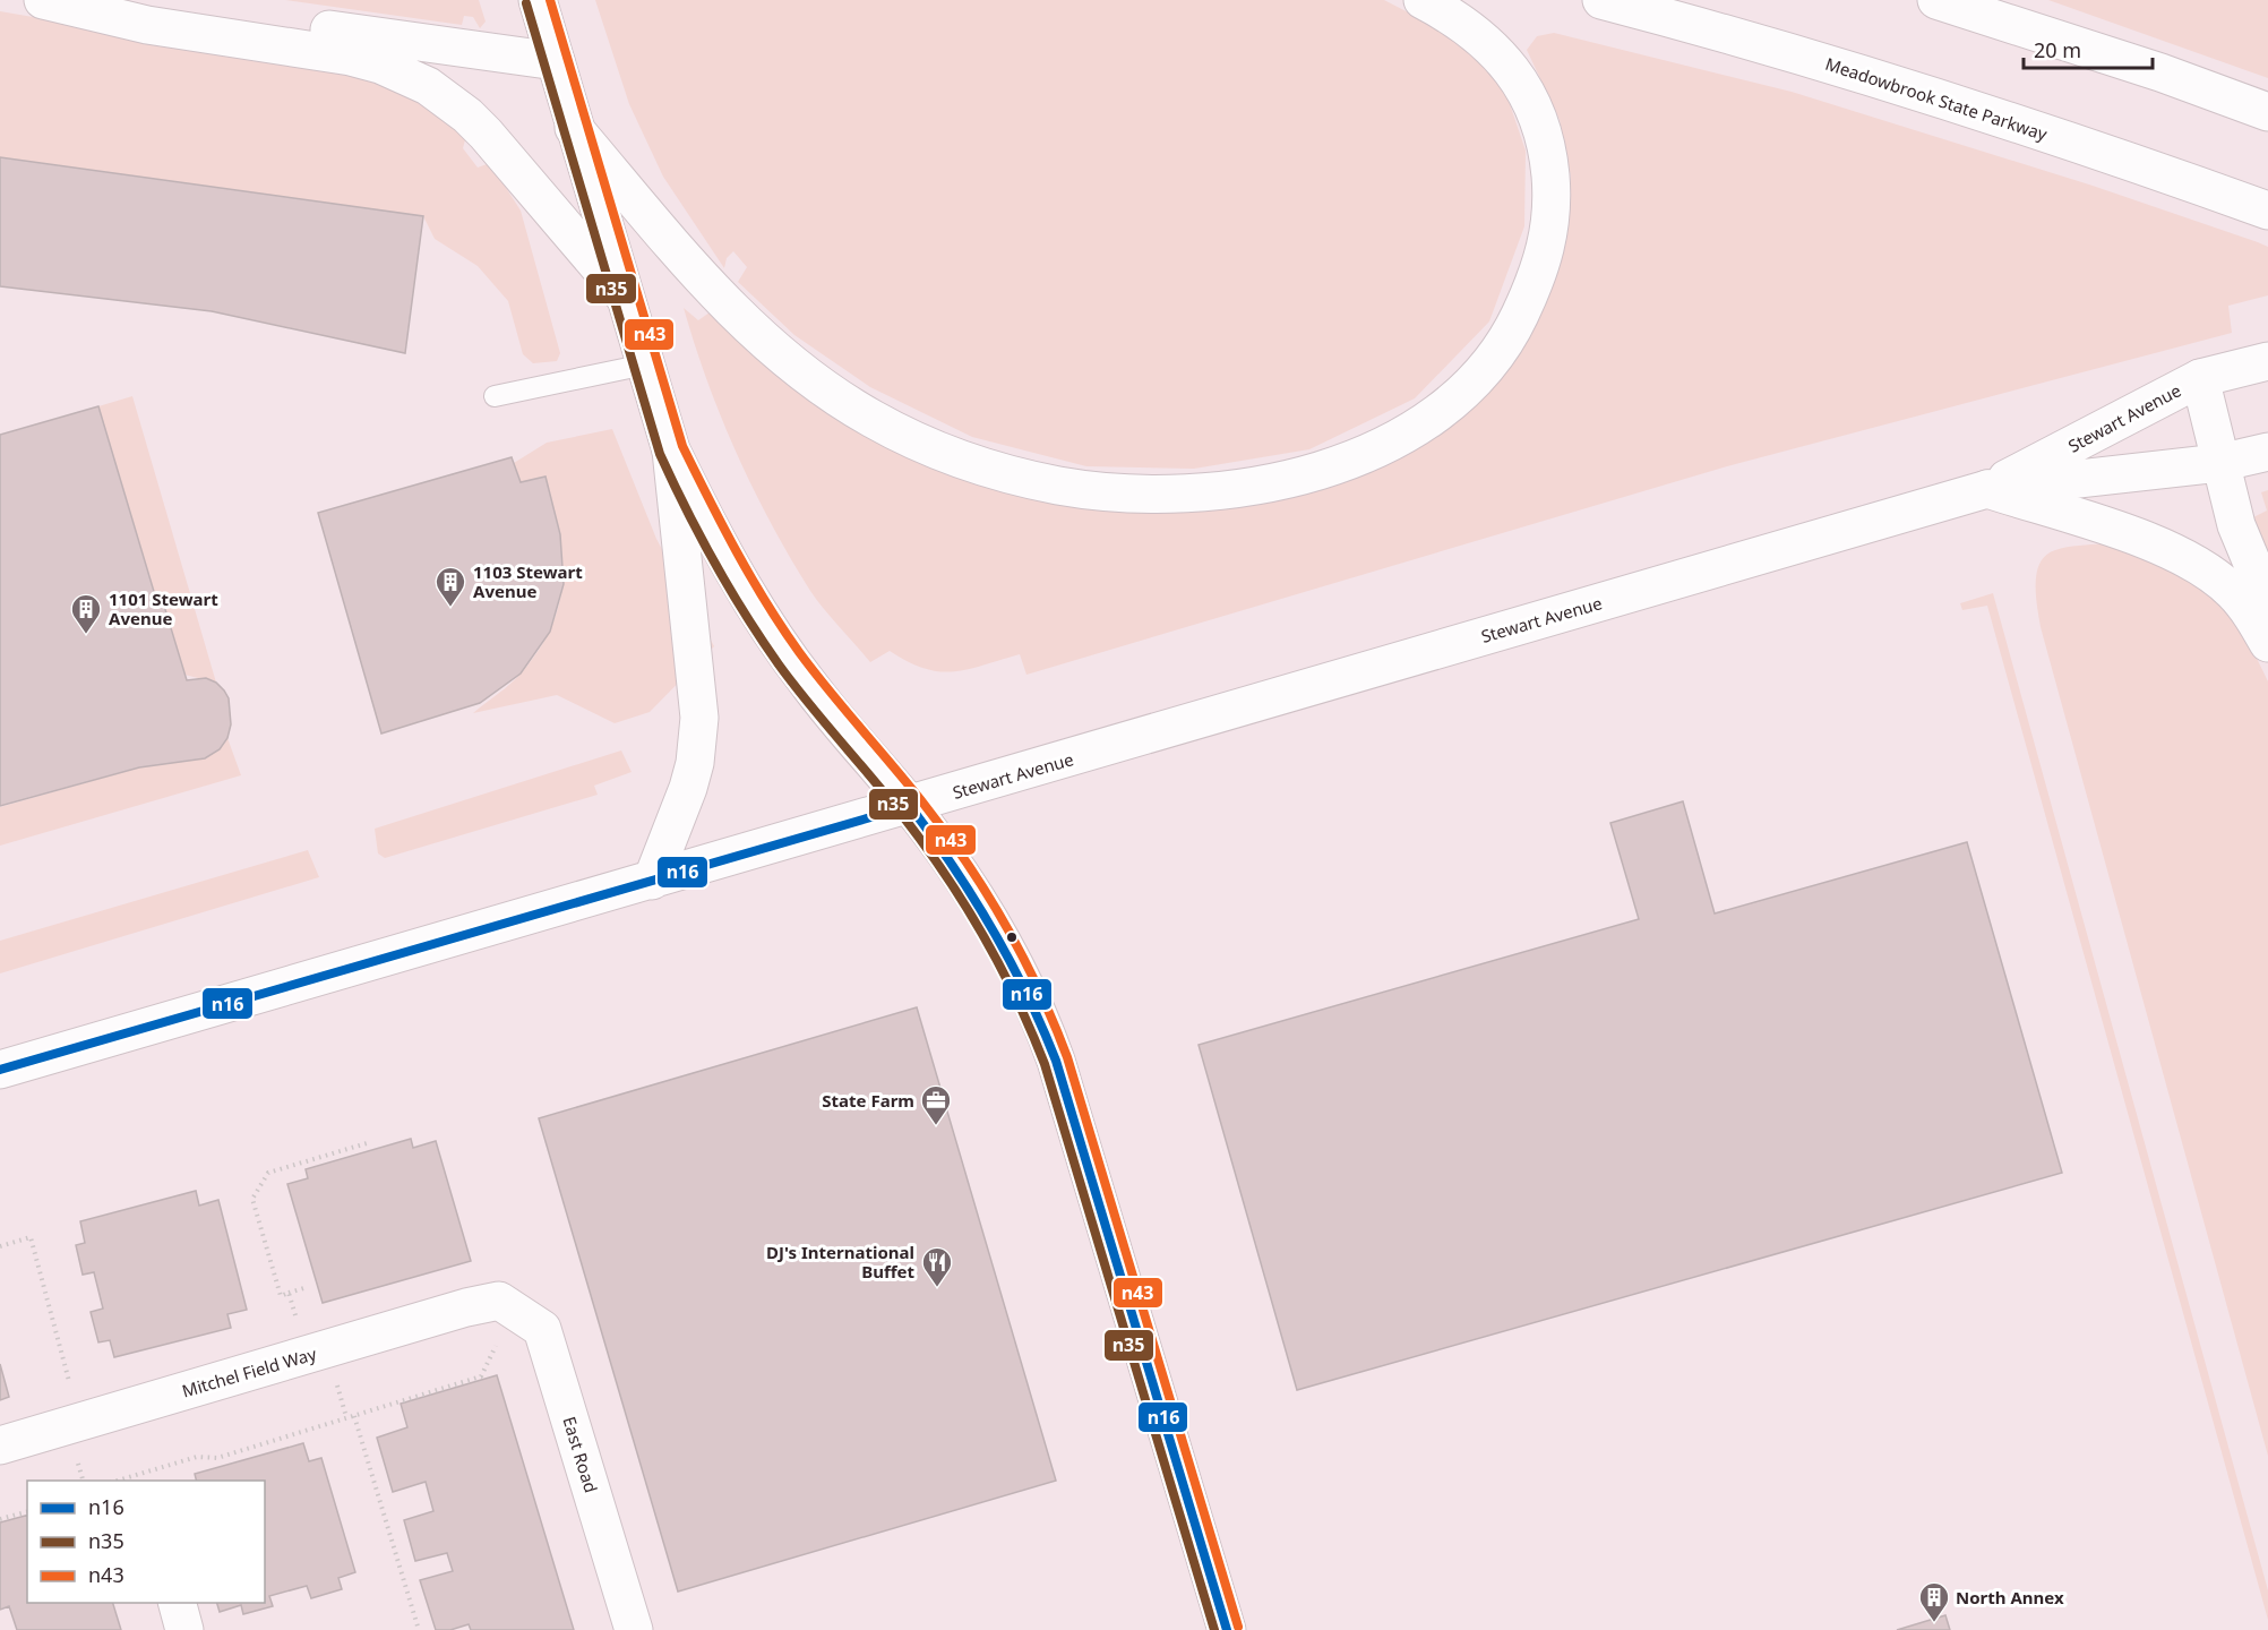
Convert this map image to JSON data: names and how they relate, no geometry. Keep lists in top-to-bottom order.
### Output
{
  "streets": {
    "main road": [
      "Meadowbrook State Parkway",
      "Stewart Avenue",
      "Mitchel Field Way",
      "East Road"
    ]
  },
  "crossings": [
    ["Mitchel Field Way", "East Road"]
  ],
  "places": {
    "building": ["1103 Stewart Avenue", "1101 Stewart Avenue", "North Annex"],
    "office": ["State Farm"],
    "restaurant": ["DJ's International Buffet"]
  },
  "lines": ["transit line n43", "transit line n35", "transit line n16"],
  "legend": ["n16", "n35", "n43"],
  "scale_bar": "20 m"
}
